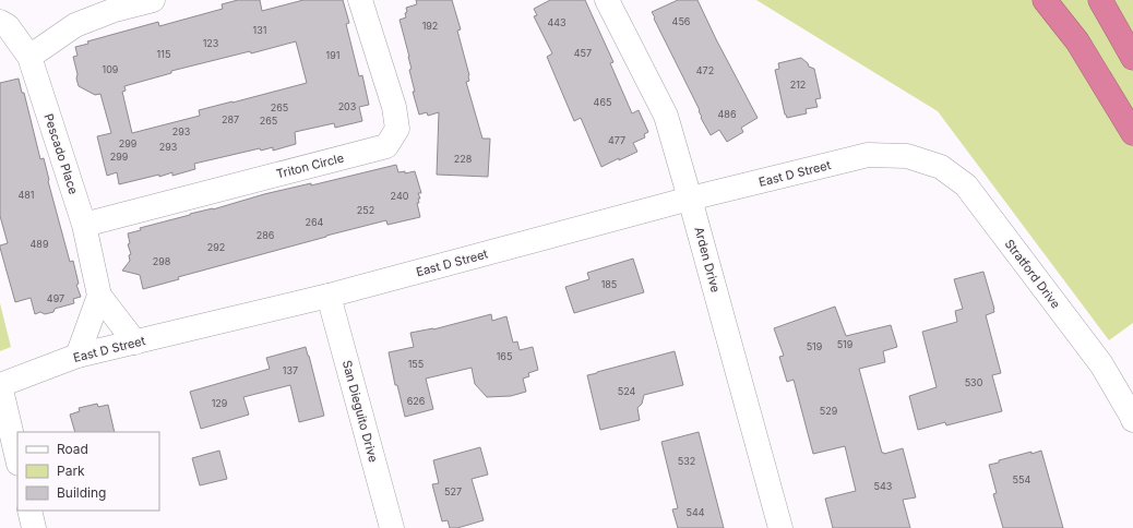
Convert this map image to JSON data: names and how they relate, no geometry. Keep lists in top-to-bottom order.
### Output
{
  "streets": {
    "street": [
      "Pescado Place",
      "Triton Circle",
      "East D Street",
      "Arden Drive",
      "Stratford Drive",
      "San Dieguito Drive"
    ]
  },
  "crossings": [
    ["Pescado Place", "Triton Circle"],
    ["Pescado Place", "East D Street"],
    ["East D Street", "Arden Drive"],
    ["East D Street", "Stratford Drive"],
    ["East D Street", "San Dieguito Drive"]
  ],
  "house_numbers": [
    "456",
    "443",
    "192",
    "131",
    "123",
    "457",
    "115",
    "191",
    "109",
    "472",
    "212",
    "465",
    "203",
    "265",
    "486",
    "287",
    "265",
    "293",
    "477",
    "299",
    "293",
    "299",
    "228",
    "481",
    "240",
    "252",
    "264",
    "286",
    "489",
    "292",
    "298",
    "185",
    "497",
    "519",
    "519",
    "165",
    "155",
    "137",
    "530",
    "524",
    "626",
    "129",
    "529",
    "532",
    "554",
    "543",
    "527",
    "544"
  ],
  "legend": ["Road", "Park", "Building"]
}
